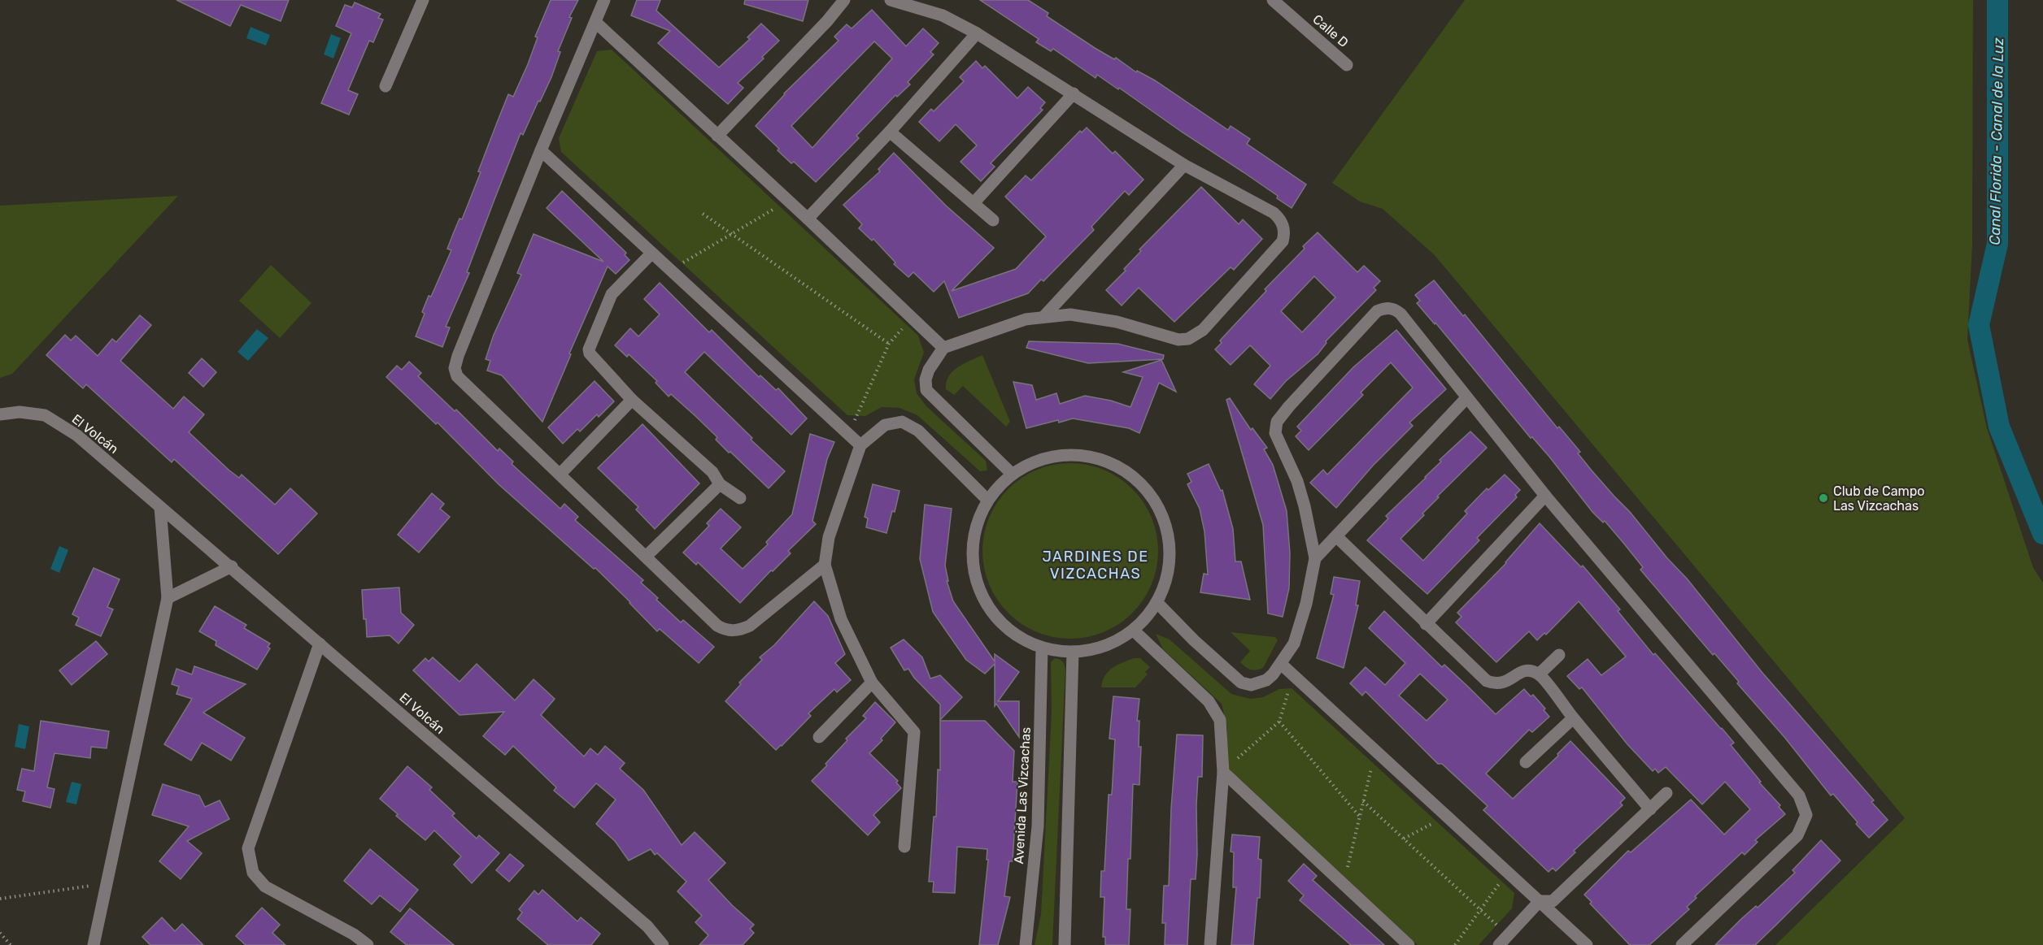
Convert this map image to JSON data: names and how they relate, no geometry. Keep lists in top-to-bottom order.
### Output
{
  "streets": {
    "street": ["Calle D", "El Volcán", "Avenida Las Vizcachas"]
  },
  "districts": ["JARDINES DE VIZCACHAS"],
  "water": ["Canal Florida - Canal de la Luz"],
  "places": ["Club de Campo Las Vizcachas"]
}
